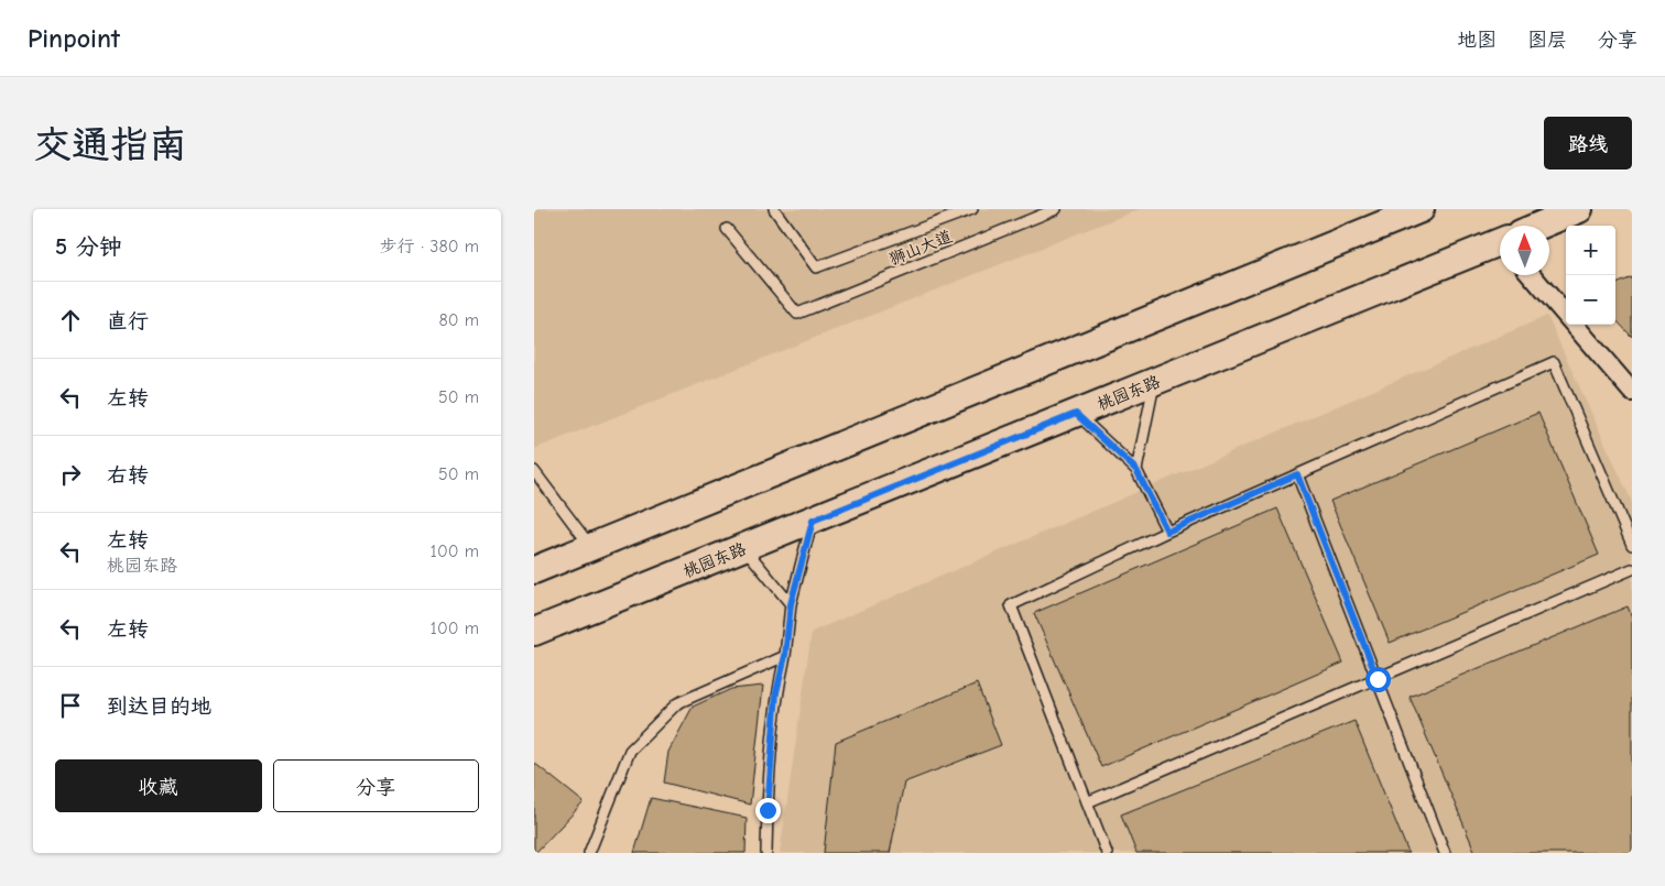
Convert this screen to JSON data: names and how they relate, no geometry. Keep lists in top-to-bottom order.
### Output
{
  "streets": {
    "main road": ["桃园东路"],
    "lane": ["狮山大道"]
  },
  "north": "top",
  "page": {
    "header": "Pinpoint",
    "nav": ["地图", "图层", "分享"],
    "buttons": [
      "路线",
      ["收藏", "分享"]
    ],
    "title": "交通指南",
    "heading": ["5 分钟", "步行 · 380 m"],
    "map_buttons": ["+", "−"],
    "list": [
      ["直行", "80 m"],
      ["左转", "50 m"],
      ["右转", "50 m"],
      ["左转", "桃园东路", "100 m"],
      ["左转", "100 m"],
      "到达目的地"
    ]
  }
}
